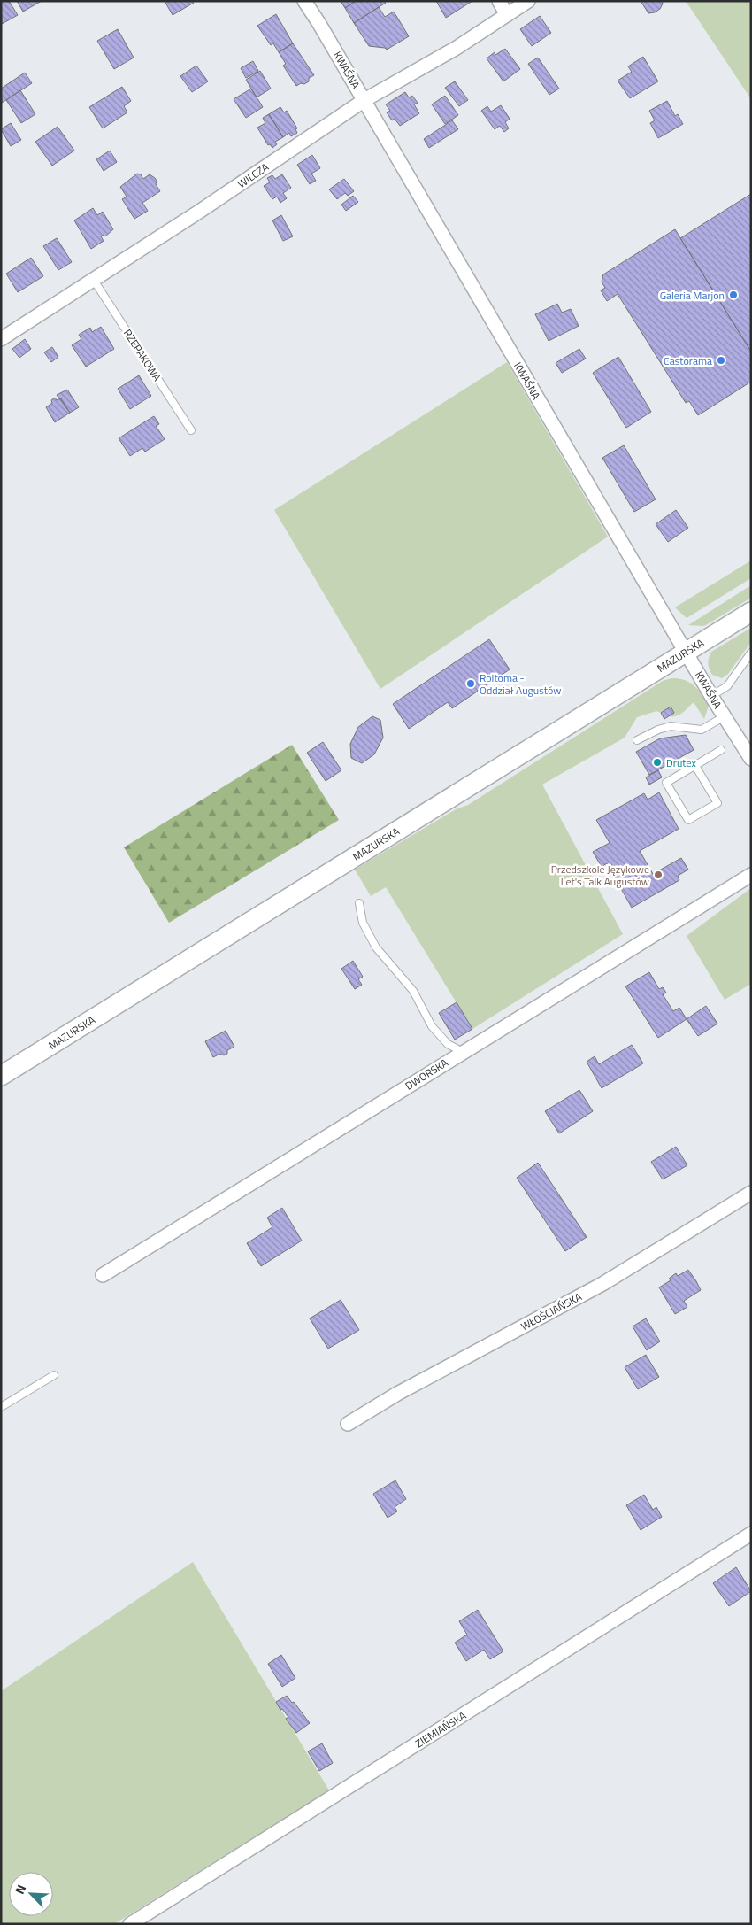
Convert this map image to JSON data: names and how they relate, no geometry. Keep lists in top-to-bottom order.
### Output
{
  "streets": {
    "main road": ["MAZURSKA"],
    "street": [
      "KWAŚNA",
      "WILCZA",
      "DWORSKA",
      "WŁOŚCIAŃSKA",
      "ZIEMIAŃSKA"
    ],
    "lane": ["RZEPAKOWA"]
  },
  "crossings": [
    ["KWAŚNA", "WILCZA"],
    ["KWAŚNA", "MAZURSKA"],
    ["WILCZA", "RZEPAKOWA"]
  ],
  "places": [
    "Galeria Marjon",
    "Castorama",
    "Roltoma - Oddział Augustów",
    "Drutex",
    "Przedszkole Językowe Let's Talk Augustów"
  ],
  "north": "top left"
}
